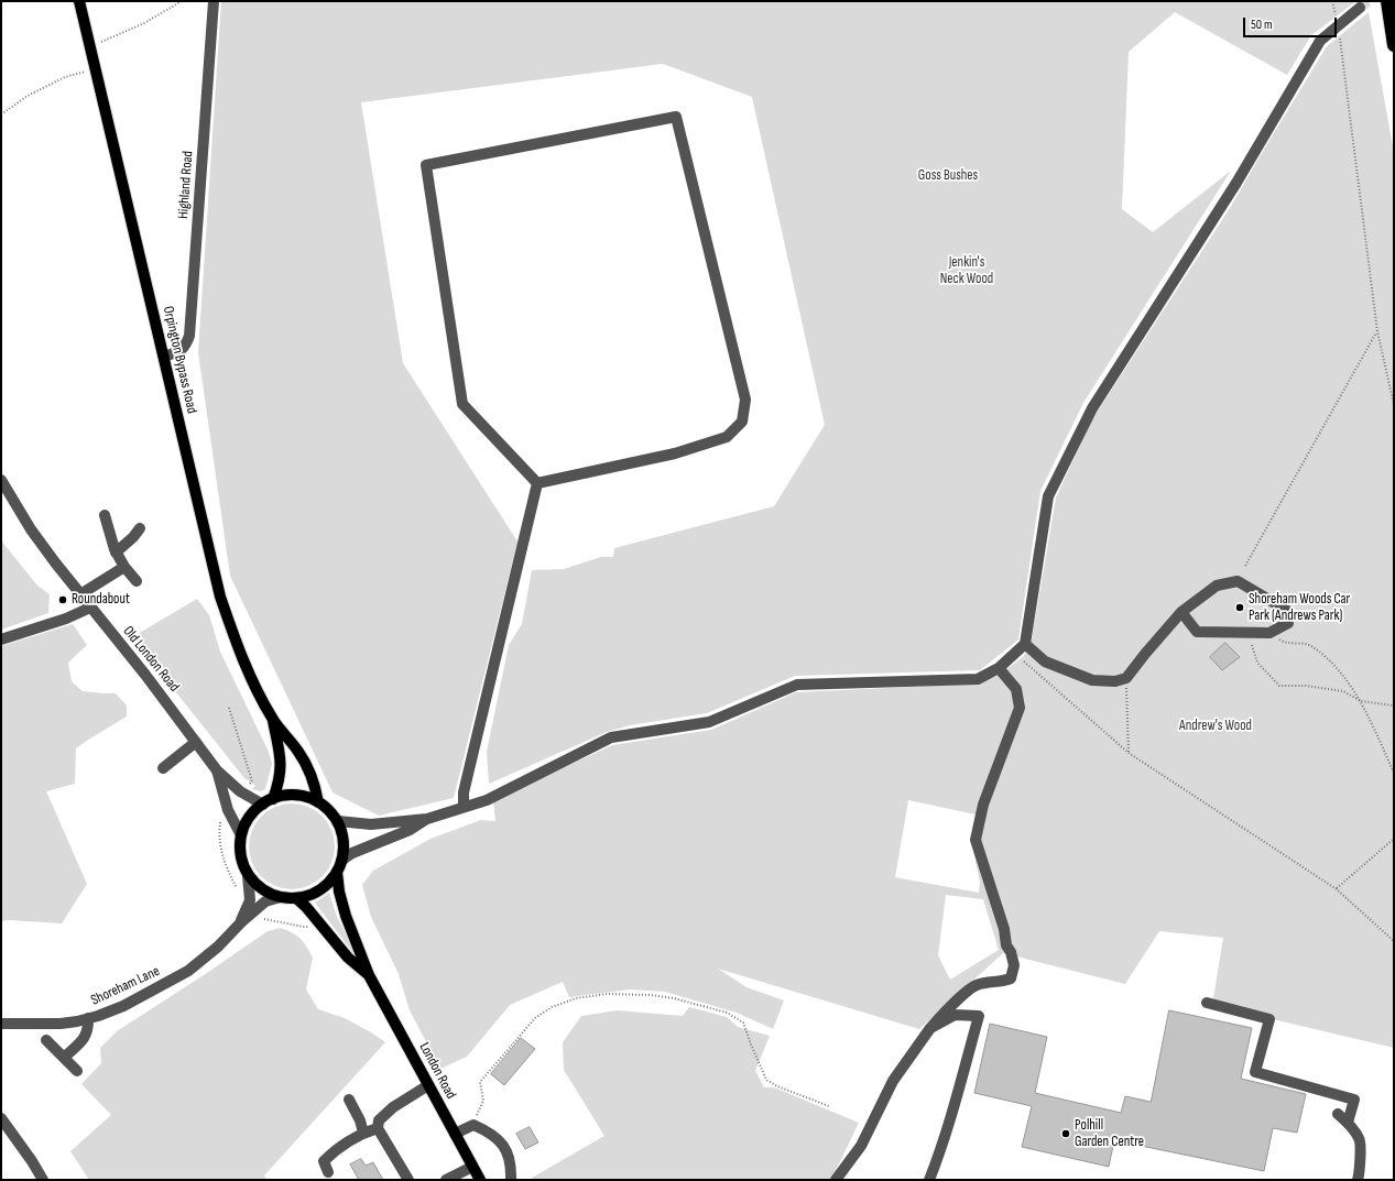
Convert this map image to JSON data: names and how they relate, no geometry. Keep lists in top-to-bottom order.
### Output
{
  "streets": {
    "main road": ["Orpington Bypass Road", "London Road"],
    "street": ["Highland Road", "Old London Road", "Shoreham Lane"]
  },
  "crossings": [
    ["Highland Road", "Orpington Bypass Road"],
    ["Orpington Bypass Road", "Old London Road"],
    ["Orpington Bypass Road", "Shoreham Lane"],
    ["Orpington Bypass Road", "London Road"],
    ["Old London Road", "Shoreham Lane"],
    ["Old London Road", "London Road"],
    ["Shoreham Lane", "London Road"]
  ],
  "parks": ["Goss Bushes", "Jenkin's Neck Wood", "Andrew's Wood"],
  "places": ["Roundabout", "Shoreham Woods Car Park (Andrews Park)", "Polhill Garden Centre"],
  "scale_bar": "50 m"
}
